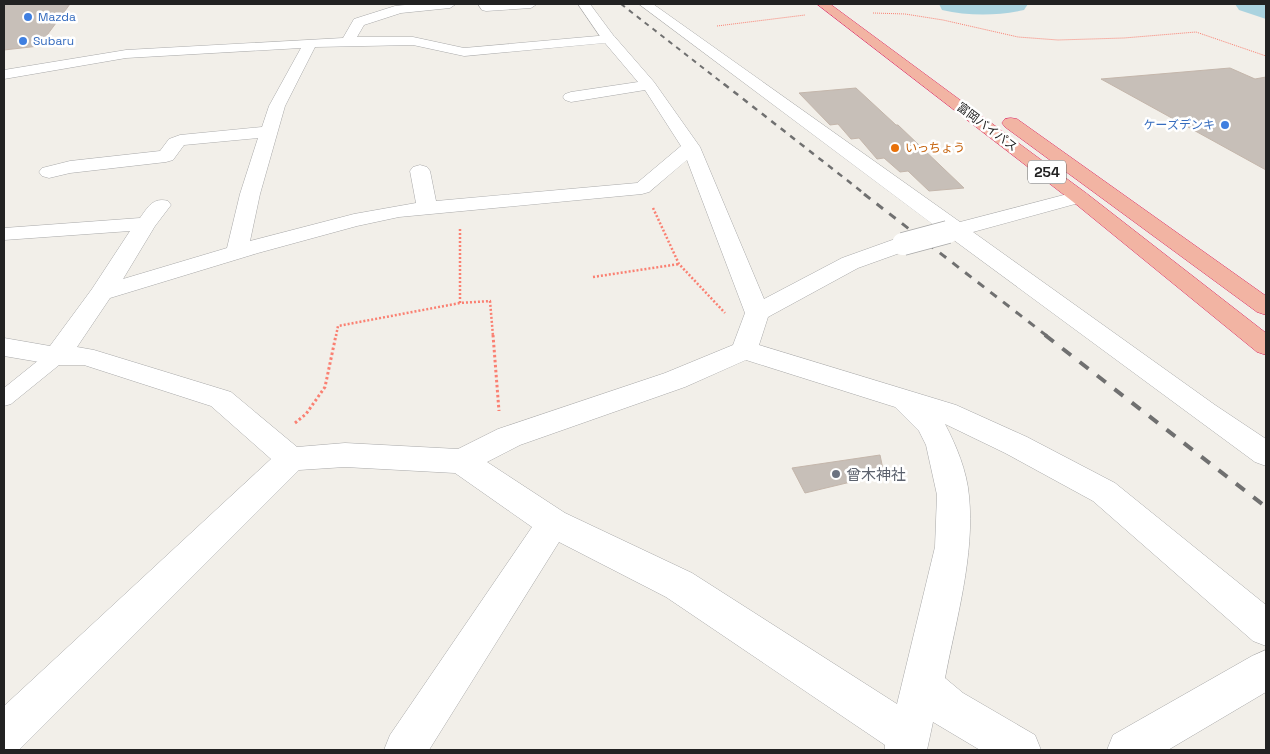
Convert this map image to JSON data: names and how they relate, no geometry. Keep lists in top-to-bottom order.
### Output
{
  "streets": {
    "highway": ["富岡バイパス", "254"]
  },
  "places": [
    "Mazda",
    "Subaru",
    "ケーズデンキ",
    "いっちょう",
    "曾木神社"
  ]
}
